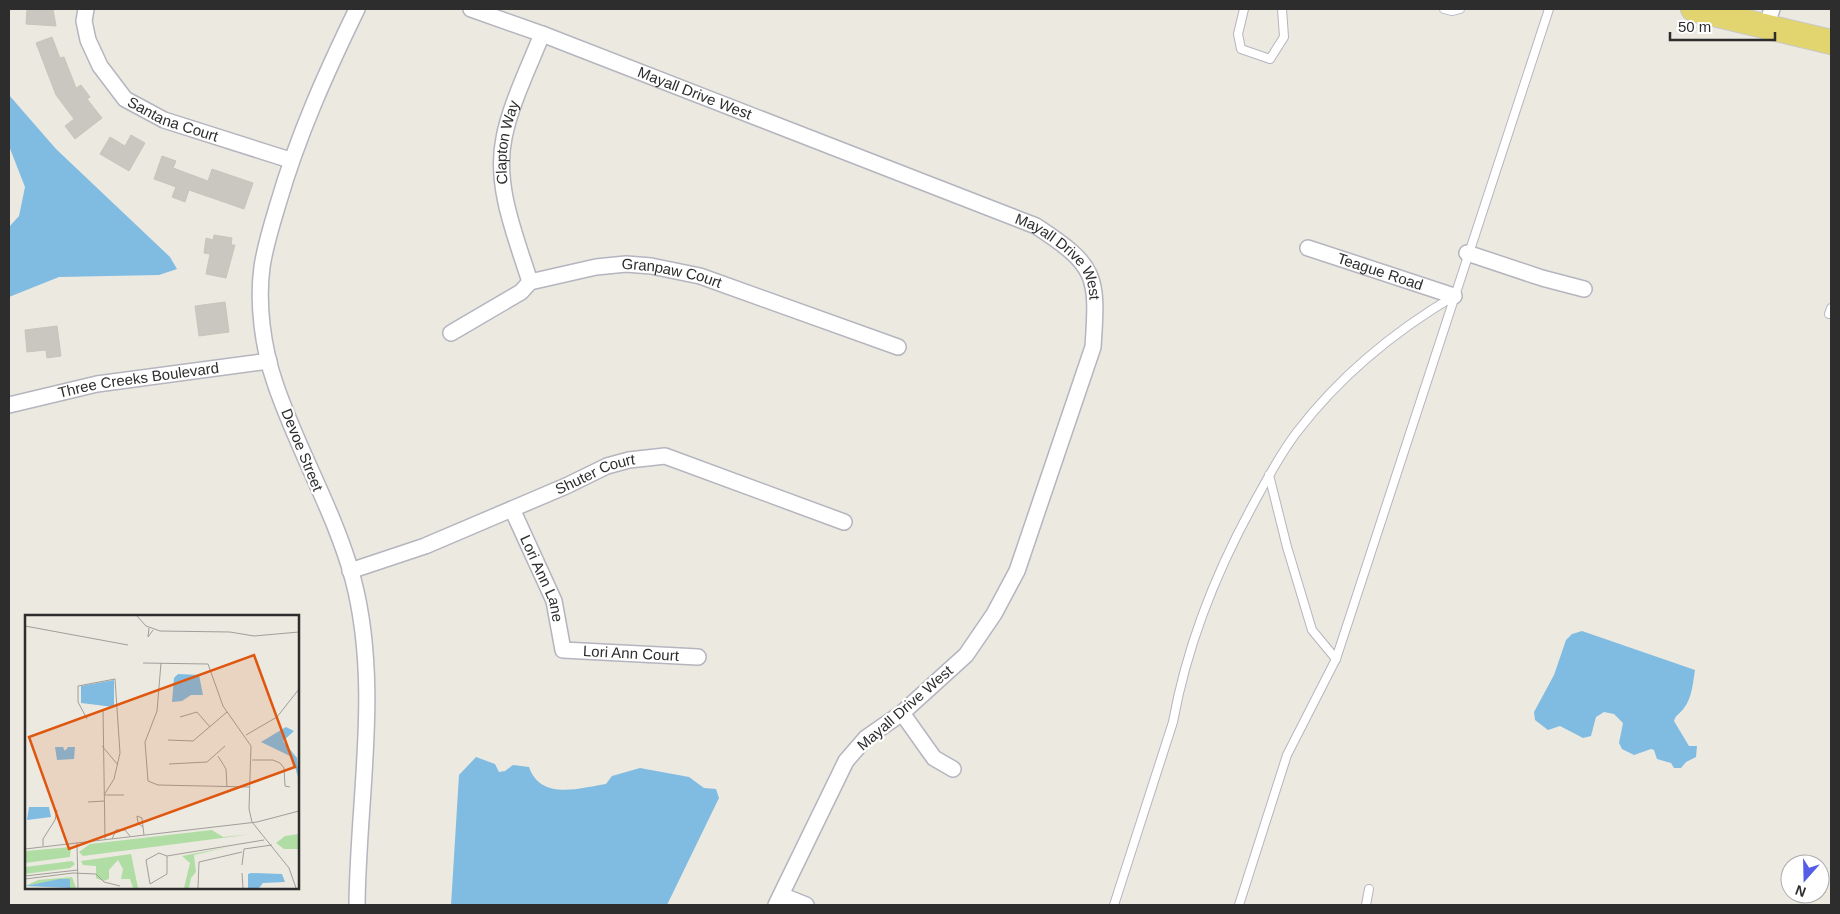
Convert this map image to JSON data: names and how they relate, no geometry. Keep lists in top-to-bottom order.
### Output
{
  "streets": {
    "street": [
      "Mayall Drive West",
      "Santana Court",
      "Clapton Way",
      "Teague Road",
      "Granpaw Court",
      "Three Creeks Boulevard",
      "Devoe Street",
      "Shuter Court",
      "Lori Ann Lane",
      "Lori Ann Court"
    ]
  },
  "crossings": [
    ["Mayall Drive West", "Clapton Way"],
    ["Santana Court", "Devoe Street"],
    ["Clapton Way", "Granpaw Court"],
    ["Three Creeks Boulevard", "Devoe Street"],
    ["Devoe Street", "Shuter Court"],
    ["Shuter Court", "Lori Ann Lane"],
    ["Lori Ann Lane", "Lori Ann Court"]
  ],
  "scale_bar": "50 m",
  "north": "bottom"
}
